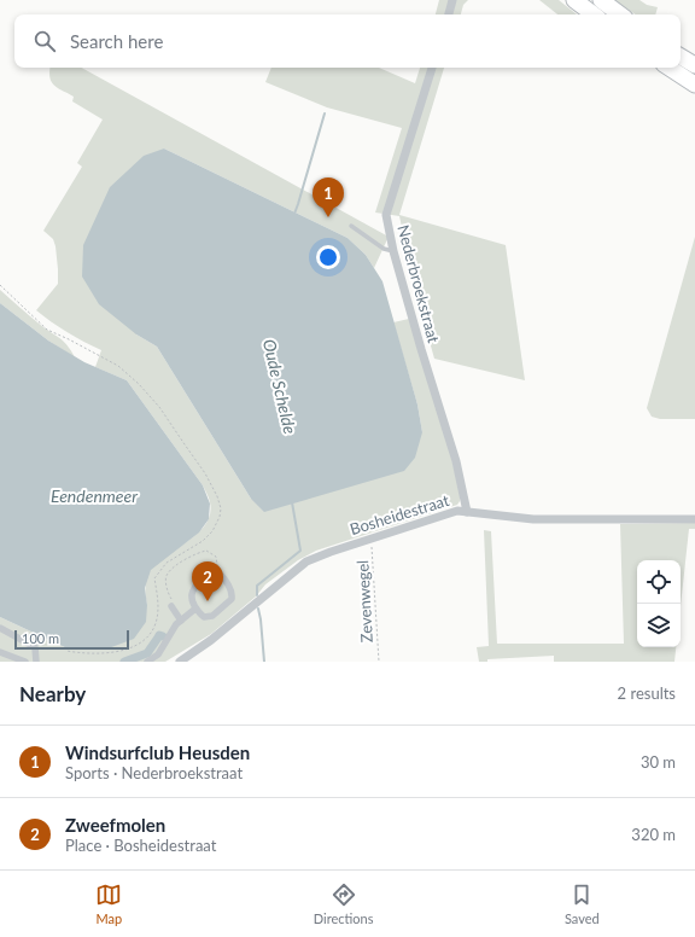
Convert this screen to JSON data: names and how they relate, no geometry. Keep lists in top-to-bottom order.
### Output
{
  "streets": {
    "street": ["Nederbroekstraat", "Bosheidestraat"],
    "path": ["Zevenwegel"]
  },
  "crossings": [
    ["Nederbroekstraat", "Bosheidestraat"],
    ["Bosheidestraat", "Zevenwegel"]
  ],
  "water": ["Oude Schelde", "Eendenmeer"],
  "scale_bar": "100 m",
  "page": {
    "search": "Search here",
    "pins": ["1", "2"],
    "scale": "100 m",
    "heading": ["Nearby", "2 results"],
    "list": [
      {
        "mark": "1",
        "name": "Windsurfclub Heusden",
        "note": "Sports · Nederbroekstraat",
        "value": "30 m"
      },
      {
        "mark": "2",
        "name": "Zweefmolen",
        "note": "Place · Bosheidestraat",
        "value": "320 m"
      }
    ],
    "nav": ["Map", "Directions", "Saved"]
  }
}
